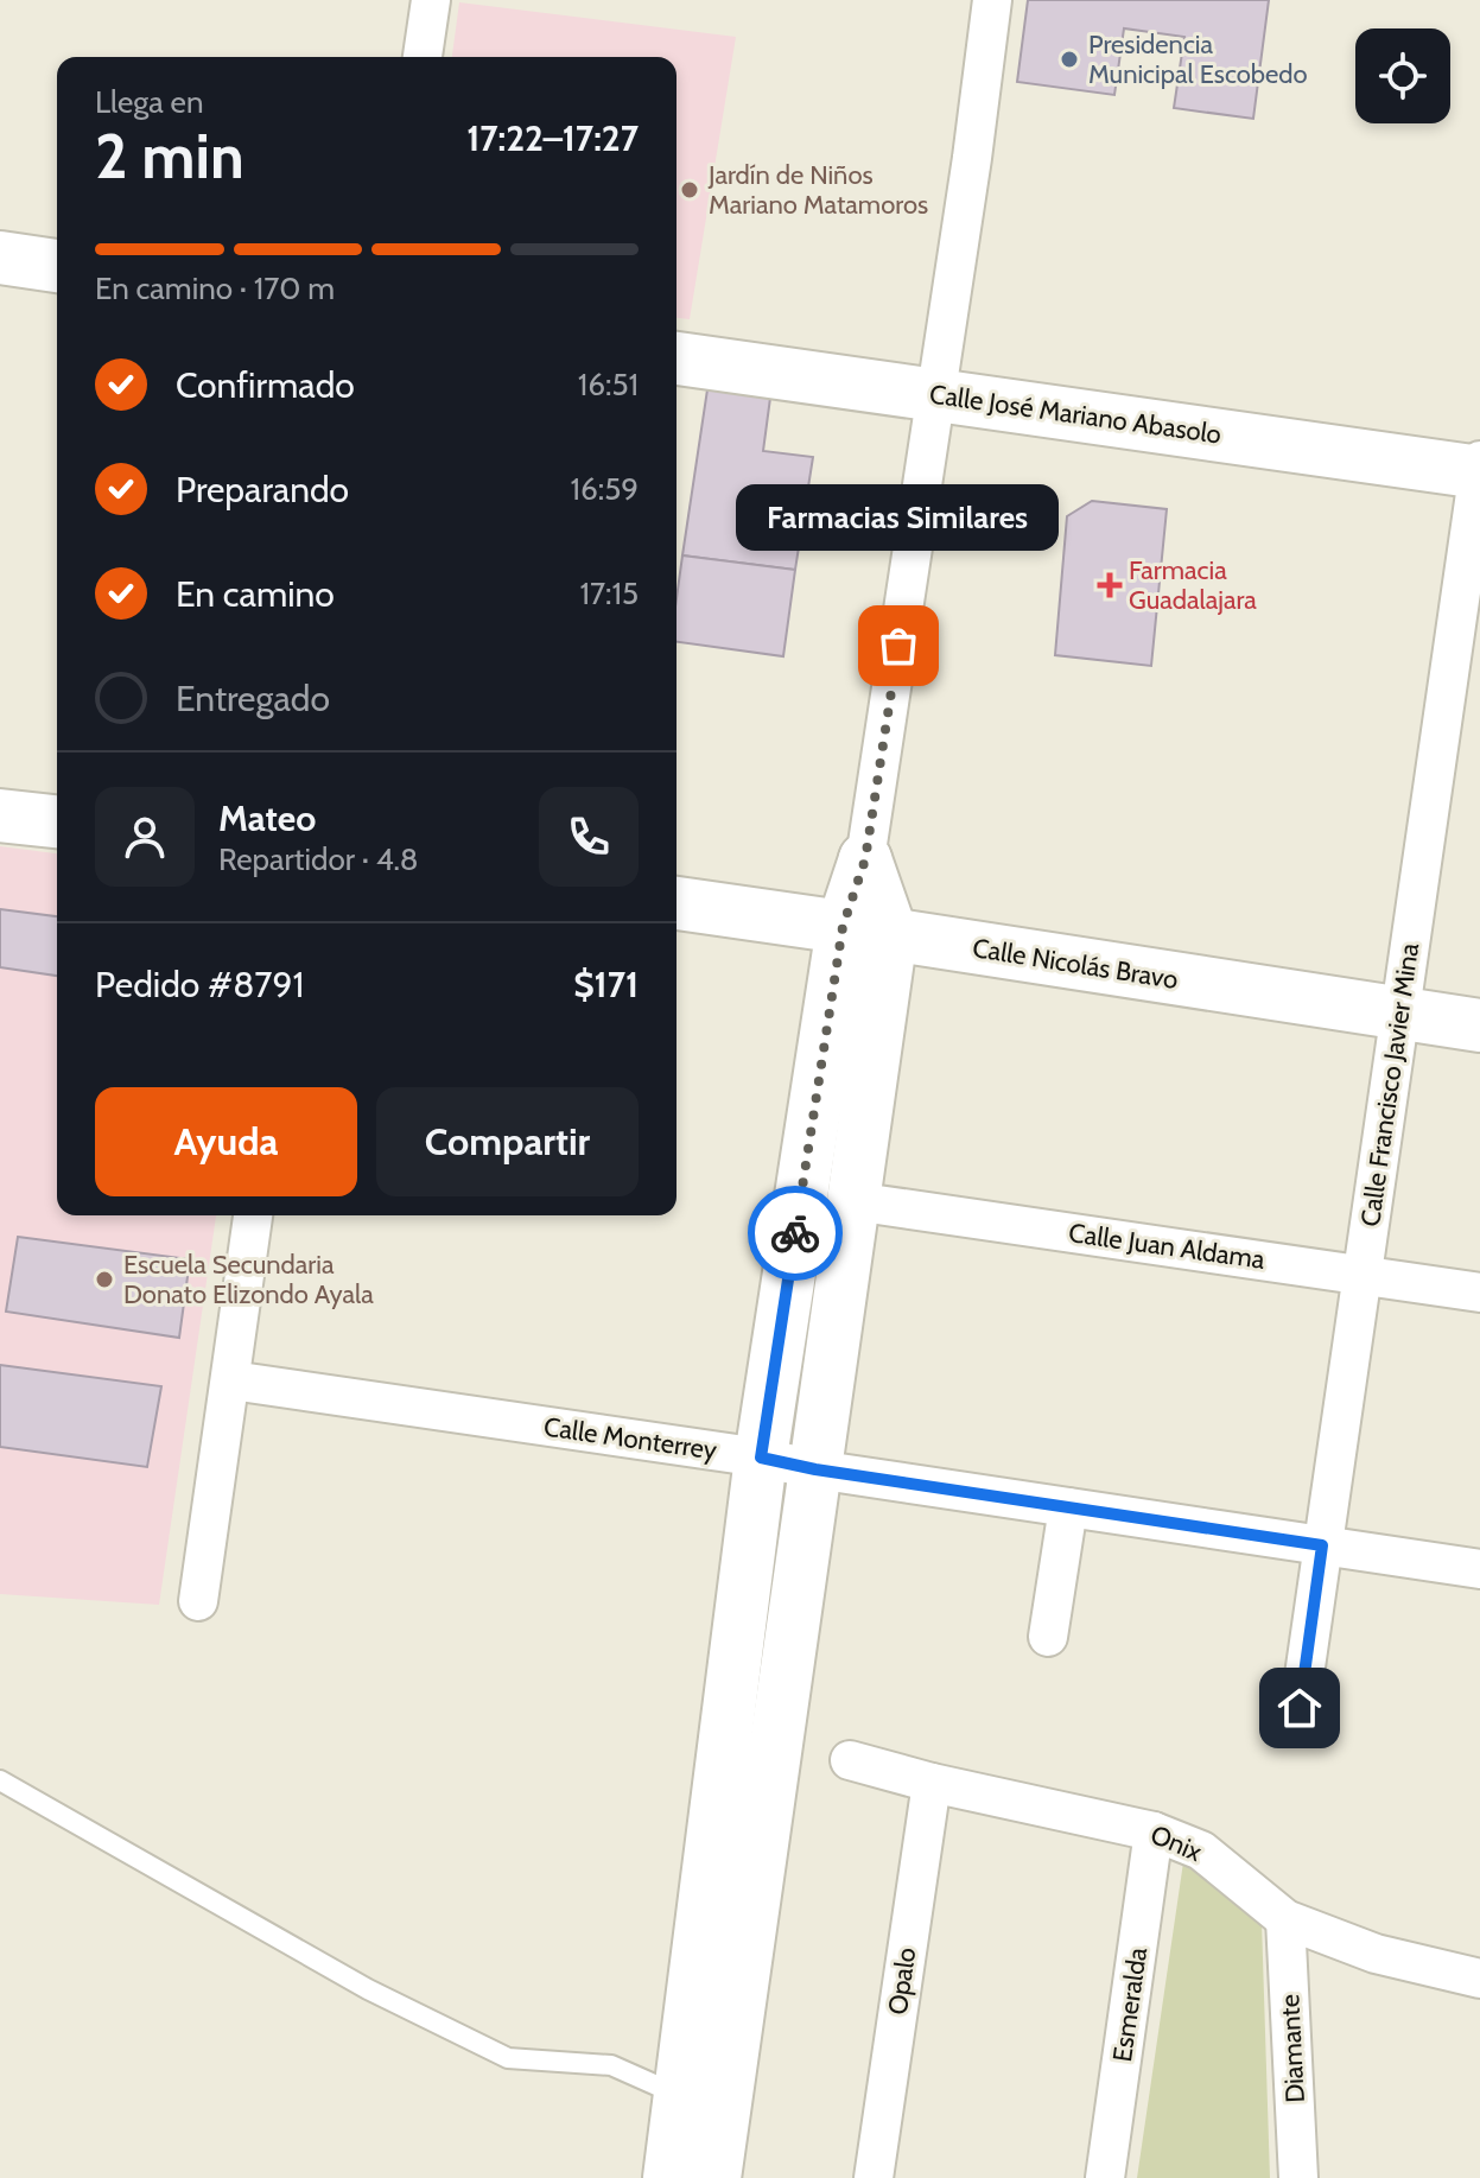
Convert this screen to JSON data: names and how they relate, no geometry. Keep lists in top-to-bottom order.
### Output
{
  "streets": {
    "street": [
      "Calle José Mariano Abasolo",
      "Calle Nicolás Bravo",
      "Calle Francisco Javier Mina",
      "Calle Juan Aldama",
      "Calle Monterrey",
      "Onix",
      "Opalo",
      "Esmeralda",
      "Diamante"
    ]
  },
  "crossings": [
    ["Calle José Mariano Abasolo", "Calle Francisco Javier Mina"],
    ["Calle Nicolás Bravo", "Calle Francisco Javier Mina"],
    ["Calle Francisco Javier Mina", "Calle Juan Aldama"],
    ["Calle Francisco Javier Mina", "Calle Monterrey"],
    ["Onix", "Opalo"],
    ["Onix", "Esmeralda"],
    ["Onix", "Diamante"]
  ],
  "places": {
    "other": [
      "Presidencia Municipal Escobedo",
      "Jardín de Niños Mariano Matamoros",
      "Farmacias Similares",
      "Escuela Secundaria Donato Elizondo Ayala"
    ],
    "health": ["Farmacia Guadalajara"]
  },
  "page": {
    "heading": ["2 min", "Llega en", "17:22–17:27"],
    "panel": [
      "Mateo",
      "Repartidor · 4.8",
      "Pedido #8791",
      "$171"
    ],
    "bar": "En camino · 170 m",
    "list": [
      ["Confirmado", "16:51"],
      ["Preparando", "16:59"],
      ["En camino", "17:15"],
      "Entregado"
    ],
    "bubble": "Farmacias Similares",
    "buttons": ["Ayuda", "Compartir"]
  }
}
